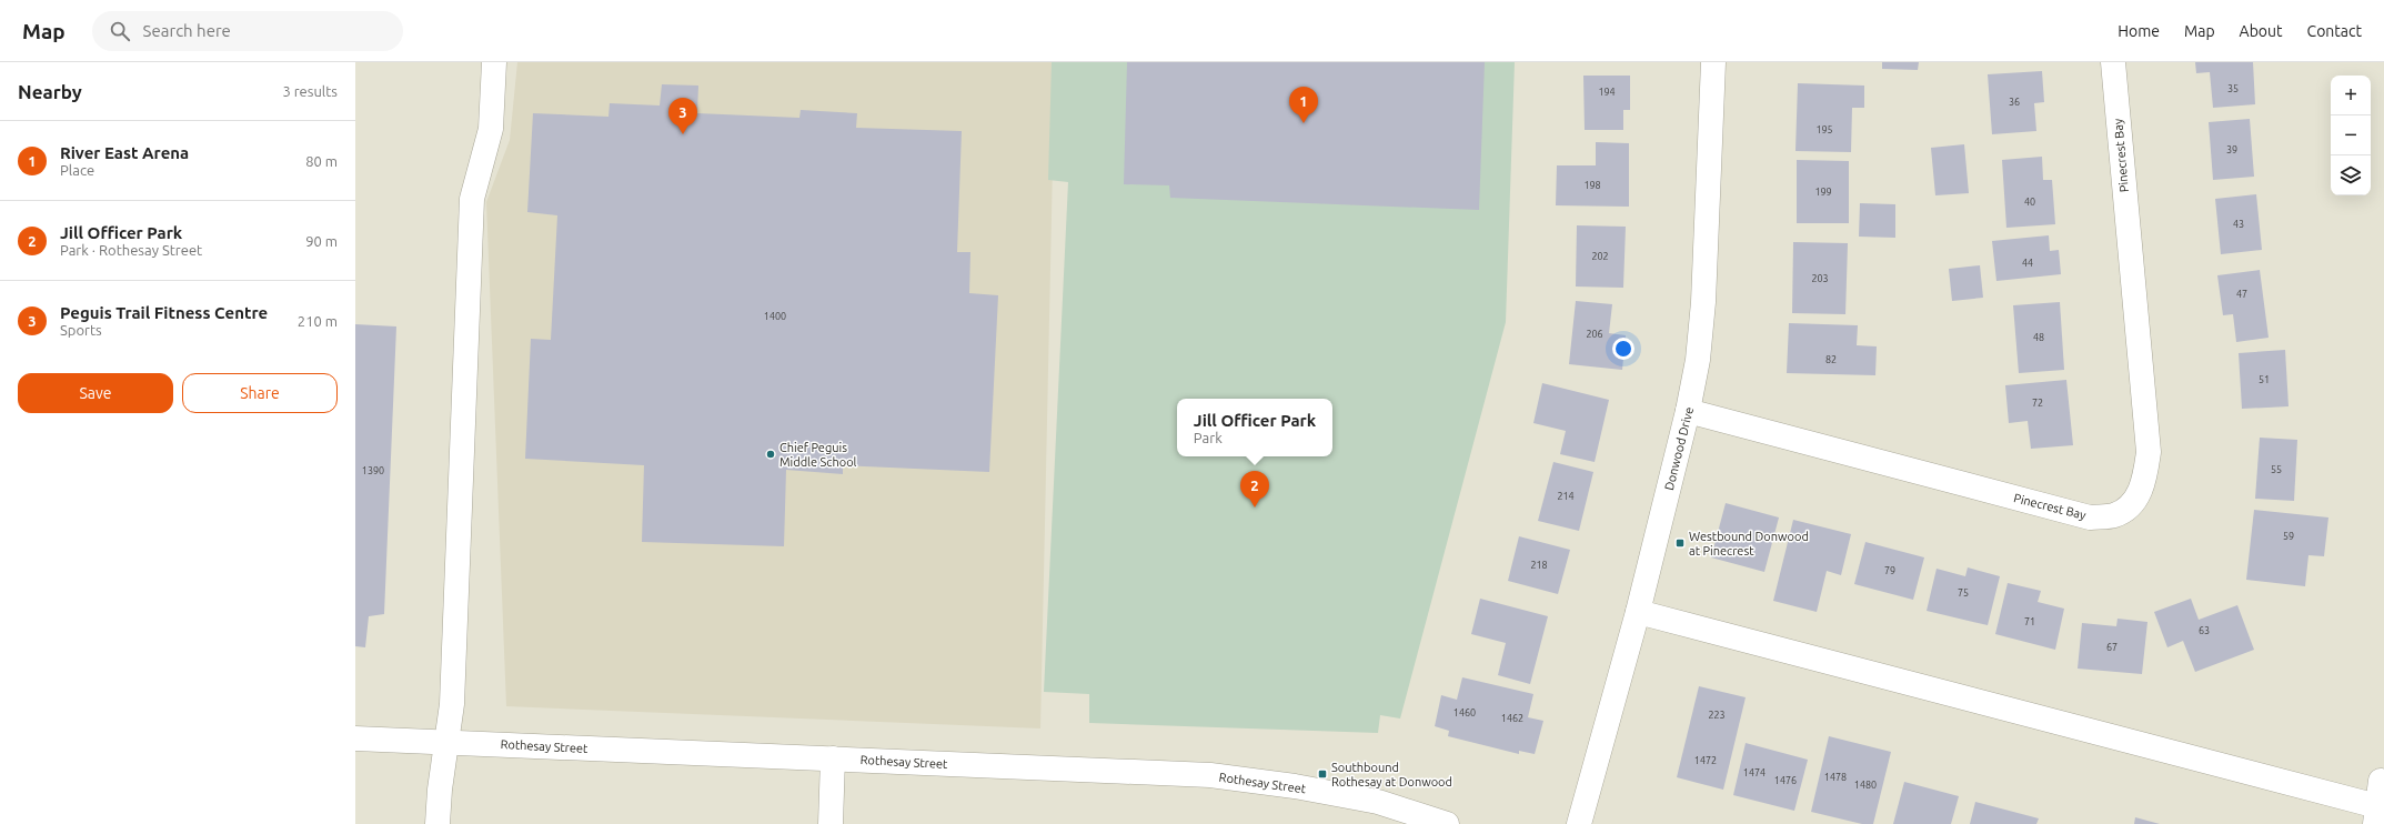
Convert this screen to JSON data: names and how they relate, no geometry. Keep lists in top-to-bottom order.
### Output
{
  "streets": {
    "street": ["Pinecrest Bay", "Donwood Drive", "Rothesay Street"]
  },
  "crossings": [
    ["Pinecrest Bay", "Donwood Drive"]
  ],
  "places": {
    "other": ["Chief Peguis Middle School"],
    "transit": ["Westbound Donwood at Pinecrest", "Southbound Rothesay at Donwood"]
  },
  "house_numbers": [
    "35",
    "194",
    "36",
    "195",
    "39",
    "198",
    "199",
    "40",
    "43",
    "202",
    "44",
    "203",
    "47",
    "1400",
    "206",
    "48",
    "82",
    "51",
    "72",
    "55",
    "1390",
    "214",
    "59",
    "218",
    "79",
    "75",
    "71",
    "63",
    "67",
    "1460",
    "223",
    "1462",
    "1472",
    "1474",
    "1478",
    "1476",
    "1480"
  ],
  "page": {
    "header": "Map",
    "search": "Search here",
    "nav": [
      "Home",
      "Map",
      "About",
      "Contact"
    ],
    "heading": ["Nearby", "3 results"],
    "map_buttons": ["+", "−"],
    "pins": ["1", "3", "2"],
    "list": [
      {
        "mark": "1",
        "name": "River East Arena",
        "note": "Place",
        "value": "80 m"
      },
      {
        "mark": "2",
        "name": "Jill Officer Park",
        "note": "Park · Rothesay Street",
        "value": "90 m"
      },
      {
        "mark": "3",
        "name": "Peguis Trail Fitness Centre",
        "note": "Sports",
        "value": "210 m"
      }
    ],
    "buttons": ["Save", "Share"],
    "popup": ["Jill Officer Park", "Park"]
  }
}
